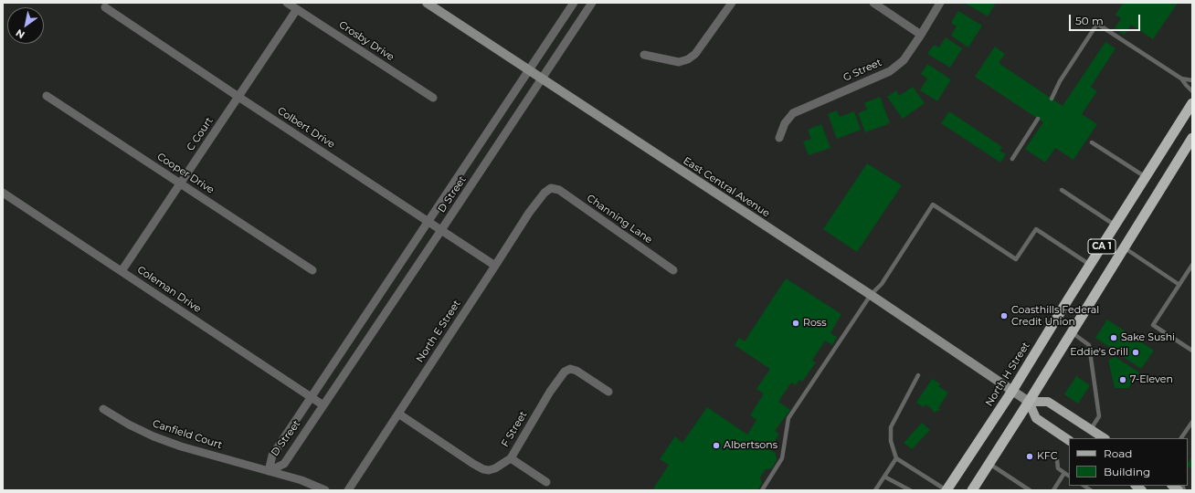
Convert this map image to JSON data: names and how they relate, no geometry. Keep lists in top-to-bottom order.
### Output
{
  "streets": {
    "highway": ["CA 1", "North H Street"],
    "main road": ["East Central Avenue"],
    "street": [
      "Crosby Drive",
      "G Street",
      "Colbert Drive",
      "C Court",
      "Cooper Drive",
      "D Street",
      "Channing Lane",
      "Coleman Drive",
      "North E Street",
      "F Street",
      "Canfield Court"
    ]
  },
  "crossings": [
    ["Crosby Drive", "C Court"],
    ["Colbert Drive", "C Court"],
    ["Colbert Drive", "D Street"],
    ["Colbert Drive", "North E Street"],
    ["C Court", "Cooper Drive"],
    ["C Court", "Coleman Drive"],
    ["East Central Avenue", "D Street"],
    ["East Central Avenue", "CA 1"],
    ["East Central Avenue", "North H Street"],
    ["D Street", "Coleman Drive"],
    ["D Street", "Canfield Court"],
    ["Channing Lane", "North E Street"],
    ["North E Street", "F Street"]
  ],
  "places": [
    "Coasthills Federal Credit Union",
    "Ross",
    "Sake Sushi",
    "Eddie's Grill",
    "7-Eleven",
    "Albertsons",
    "KFC"
  ],
  "legend": ["Road", "Building"],
  "scale_bar": "50 m",
  "north": "bottom left"
}
